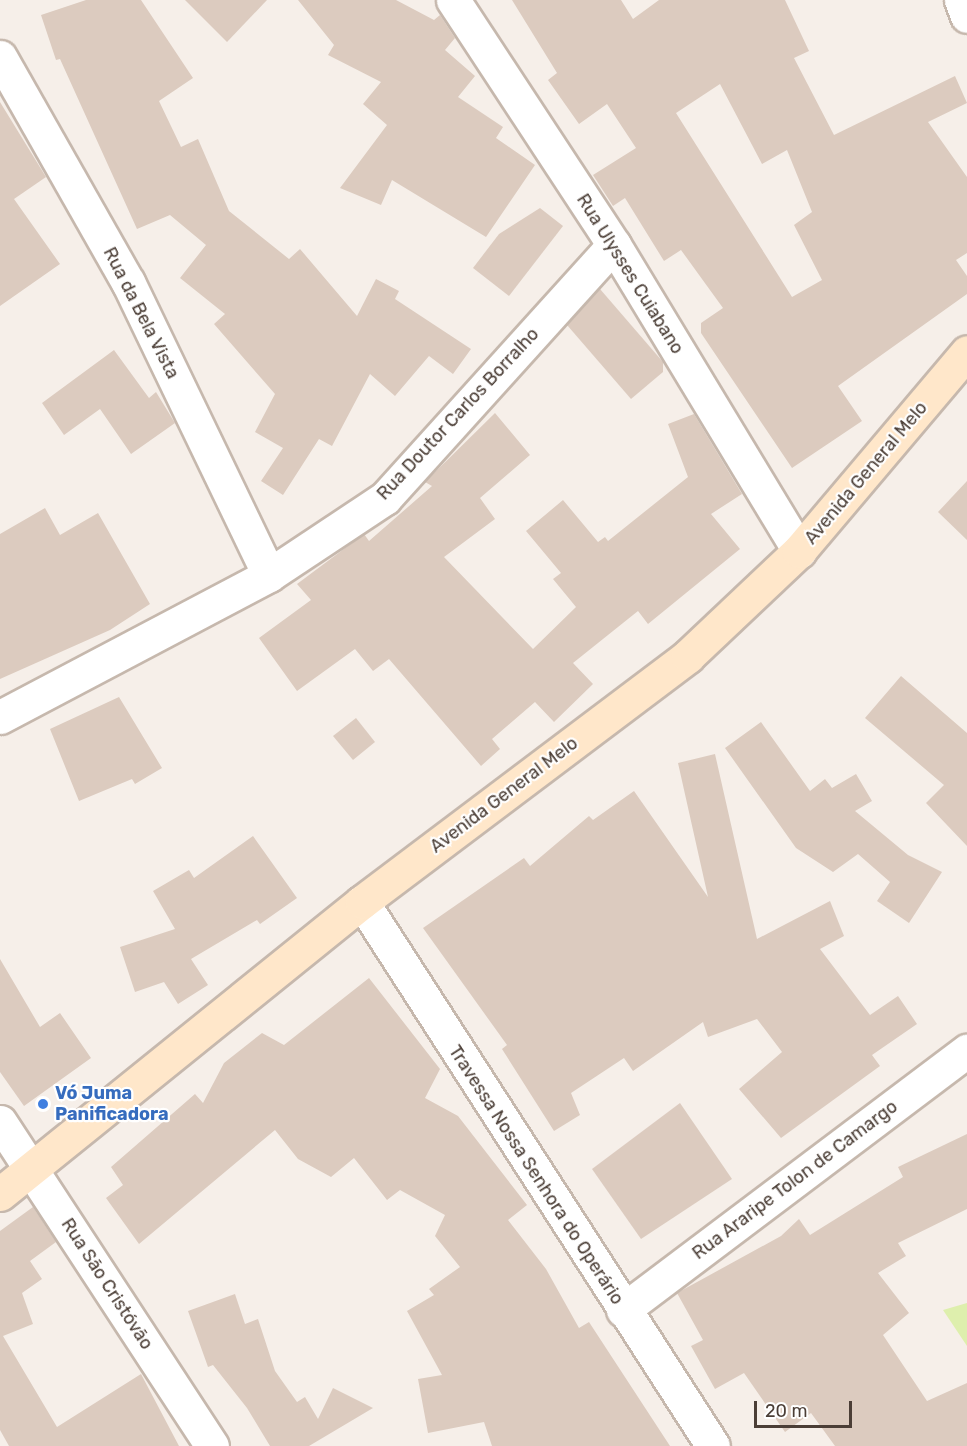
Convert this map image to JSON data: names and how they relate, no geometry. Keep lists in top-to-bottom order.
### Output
{
  "streets": {
    "main road": ["Avenida General Melo"],
    "street": [
      "Rua Ulysses Cuiabano",
      "Rua da Bela Vista",
      "Rua Doutor Carlos Borralho",
      "Travessa Nossa Senhora do Operário",
      "Rua Araripe Tolon de Camargo",
      "Rua São Cristóvão"
    ]
  },
  "crossings": [
    ["Rua Ulysses Cuiabano", "Rua Doutor Carlos Borralho"],
    ["Rua Ulysses Cuiabano", "Avenida General Melo"],
    ["Rua da Bela Vista", "Rua Doutor Carlos Borralho"],
    ["Avenida General Melo", "Travessa Nossa Senhora do Operário"],
    ["Avenida General Melo", "Rua São Cristóvão"],
    ["Travessa Nossa Senhora do Operário", "Rua Araripe Tolon de Camargo"]
  ],
  "places": ["Vó Juma Panificadora"],
  "scale_bar": "20 m"
}
